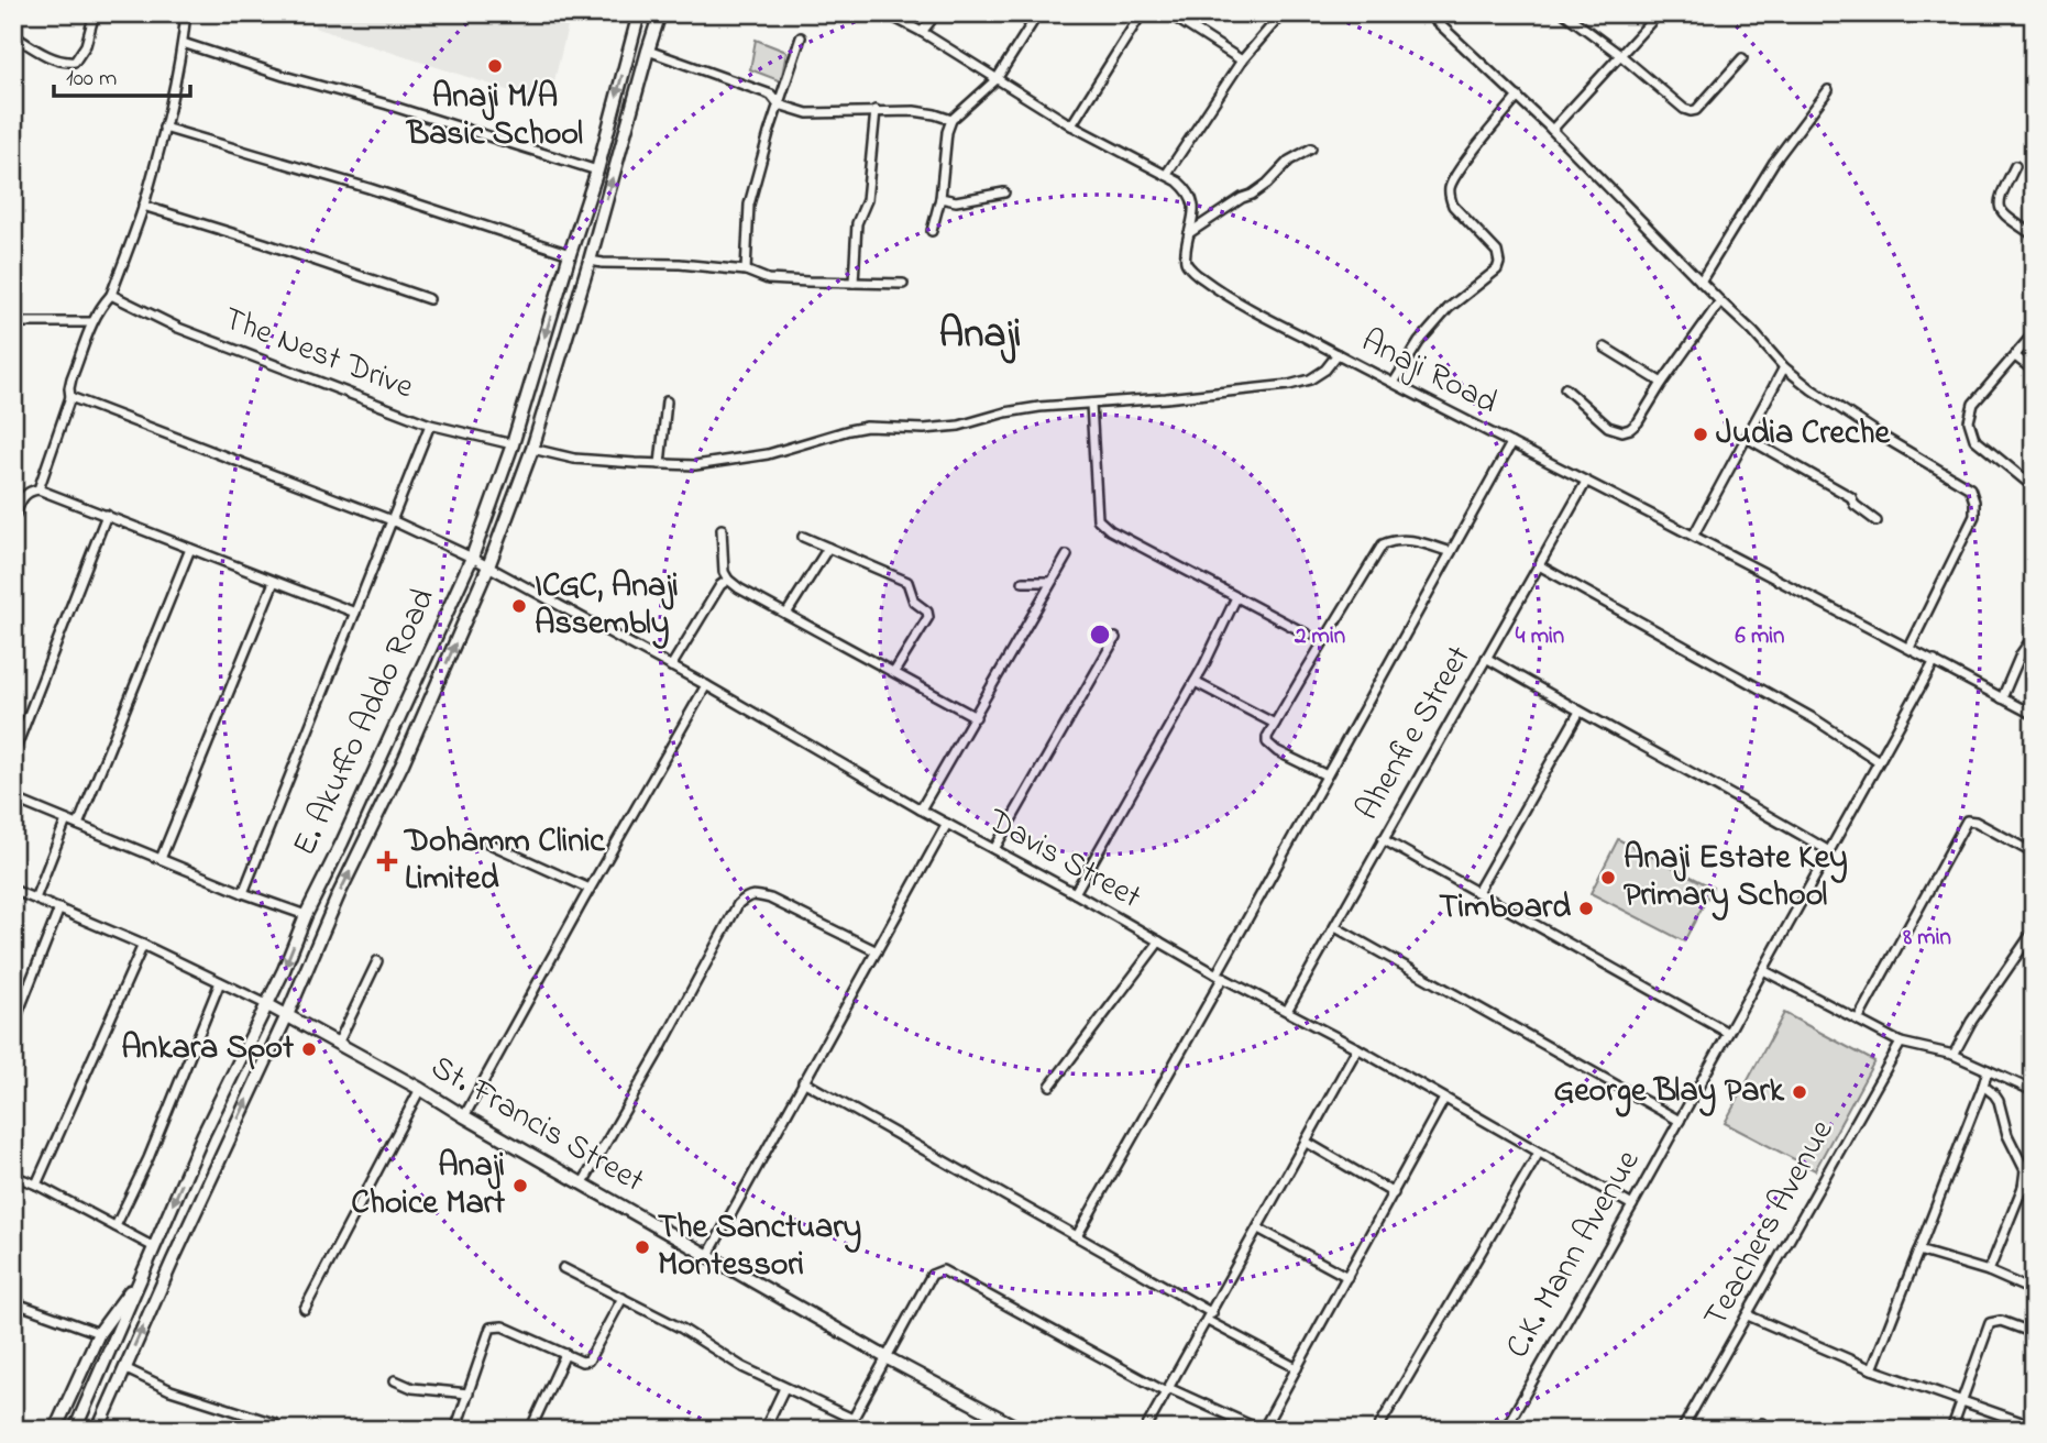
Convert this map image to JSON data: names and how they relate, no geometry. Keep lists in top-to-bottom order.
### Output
{
  "streets": {
    "main road": ["E. Akuffo Addo Road", "St. Francis Street"],
    "street": [
      "The Nest Drive",
      "Anaji Road",
      "Ahenfie Street",
      "Davis Street",
      "Teachers Avenue",
      "C.K. Mann Avenue"
    ]
  },
  "crossings": [
    ["The Nest Drive", "E. Akuffo Addo Road"],
    ["Anaji Road", "Ahenfie Street"],
    ["Anaji Road", "C.K. Mann Avenue"],
    ["E. Akuffo Addo Road", "Davis Street"],
    ["E. Akuffo Addo Road", "St. Francis Street"],
    ["Ahenfie Street", "Davis Street"],
    ["Davis Street", "C.K. Mann Avenue"]
  ],
  "districts": ["Anaji"],
  "places": {
    "other": [
      "Anaji M/A Basic School",
      "Judia Creche",
      "ICGC, Anaji Assembly",
      "Anaji Estate Key Primary School",
      "Timboard",
      "Ankara Spot",
      "George Blay Park",
      "Anaji Choice Mart",
      "The Sanctuary Montessori"
    ],
    "health": ["Dohamm Clinic Limited"]
  },
  "scale_bar": "100 m",
  "rings": [
    "2 min",
    "4 min",
    "6 min",
    "8 min"
  ]
}
